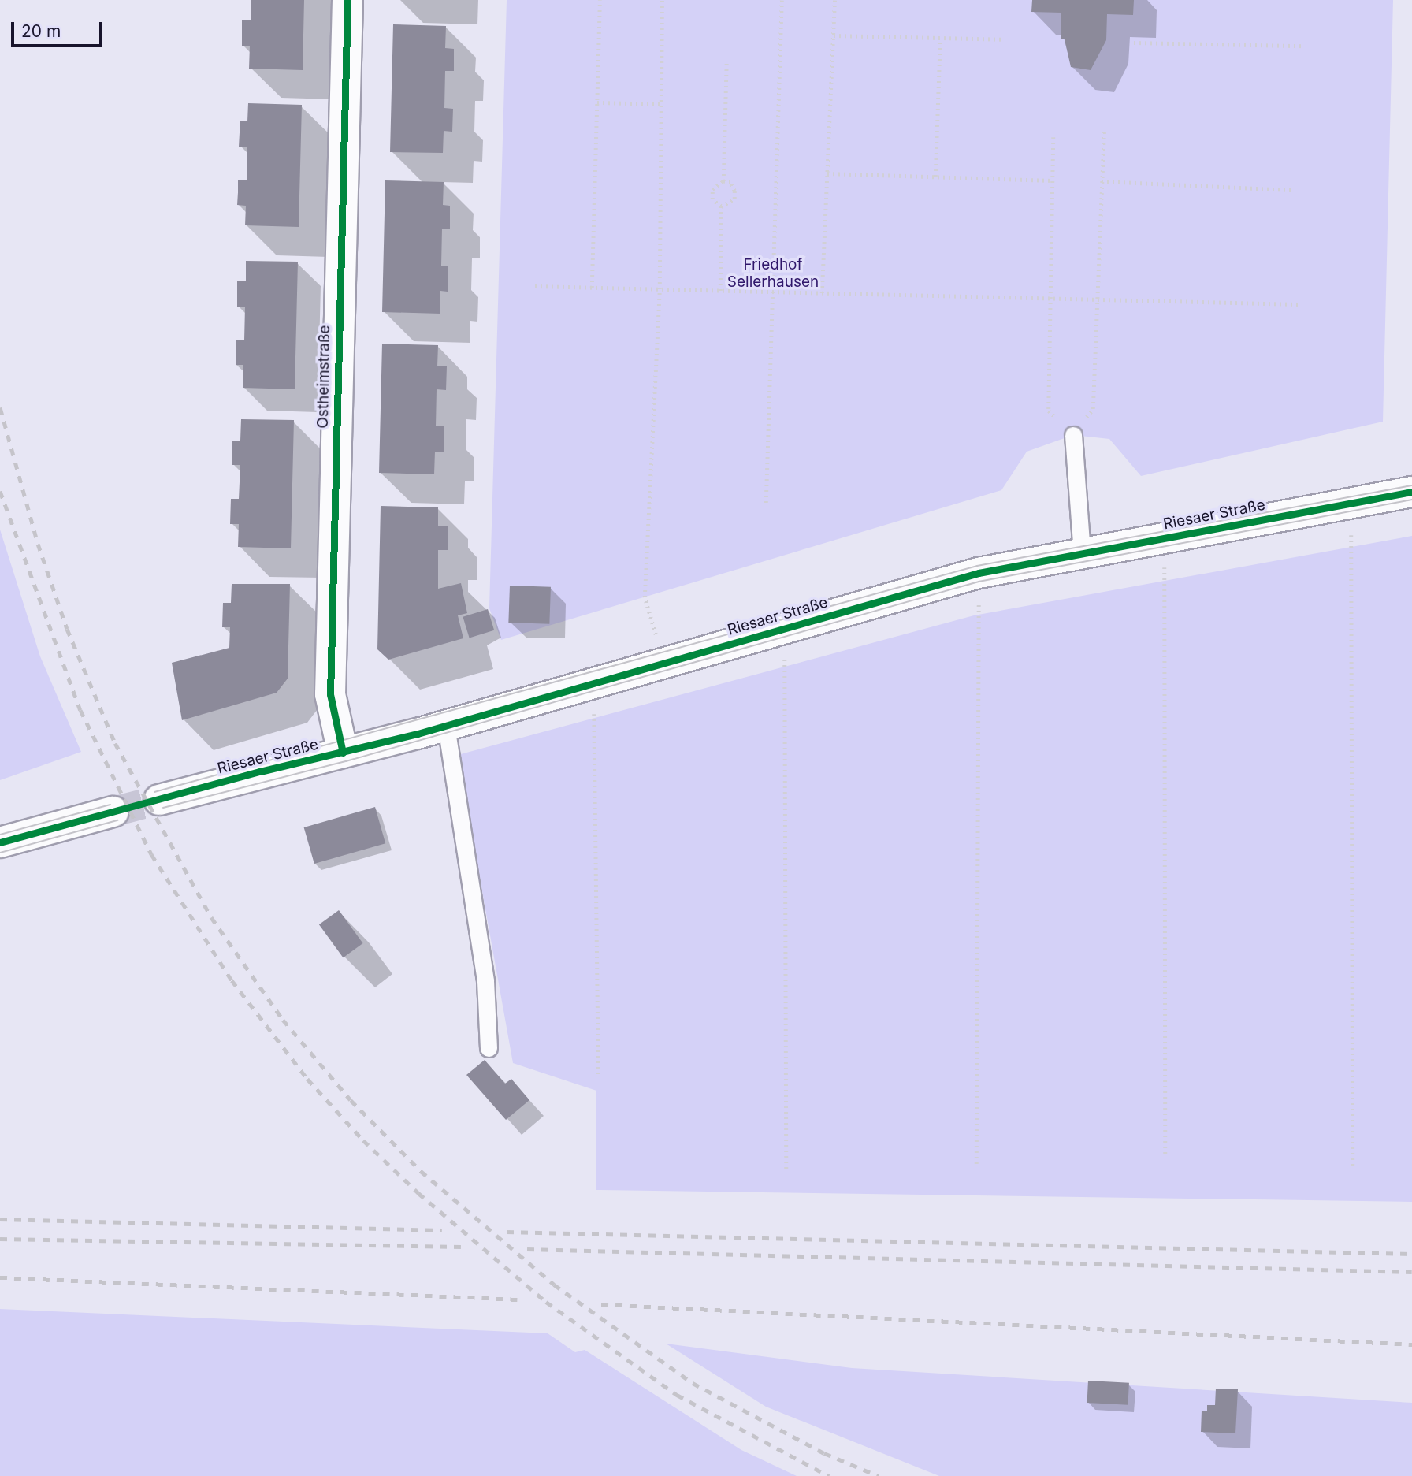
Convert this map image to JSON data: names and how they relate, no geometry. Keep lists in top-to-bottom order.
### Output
{
  "streets": {
    "main road": ["Ostheimstraße", "Riesaer Straße"]
  },
  "crossings": [
    ["Ostheimstraße", "Riesaer Straße"]
  ],
  "parks": ["Friedhof Sellerhausen"],
  "scale_bar": "20 m"
}
